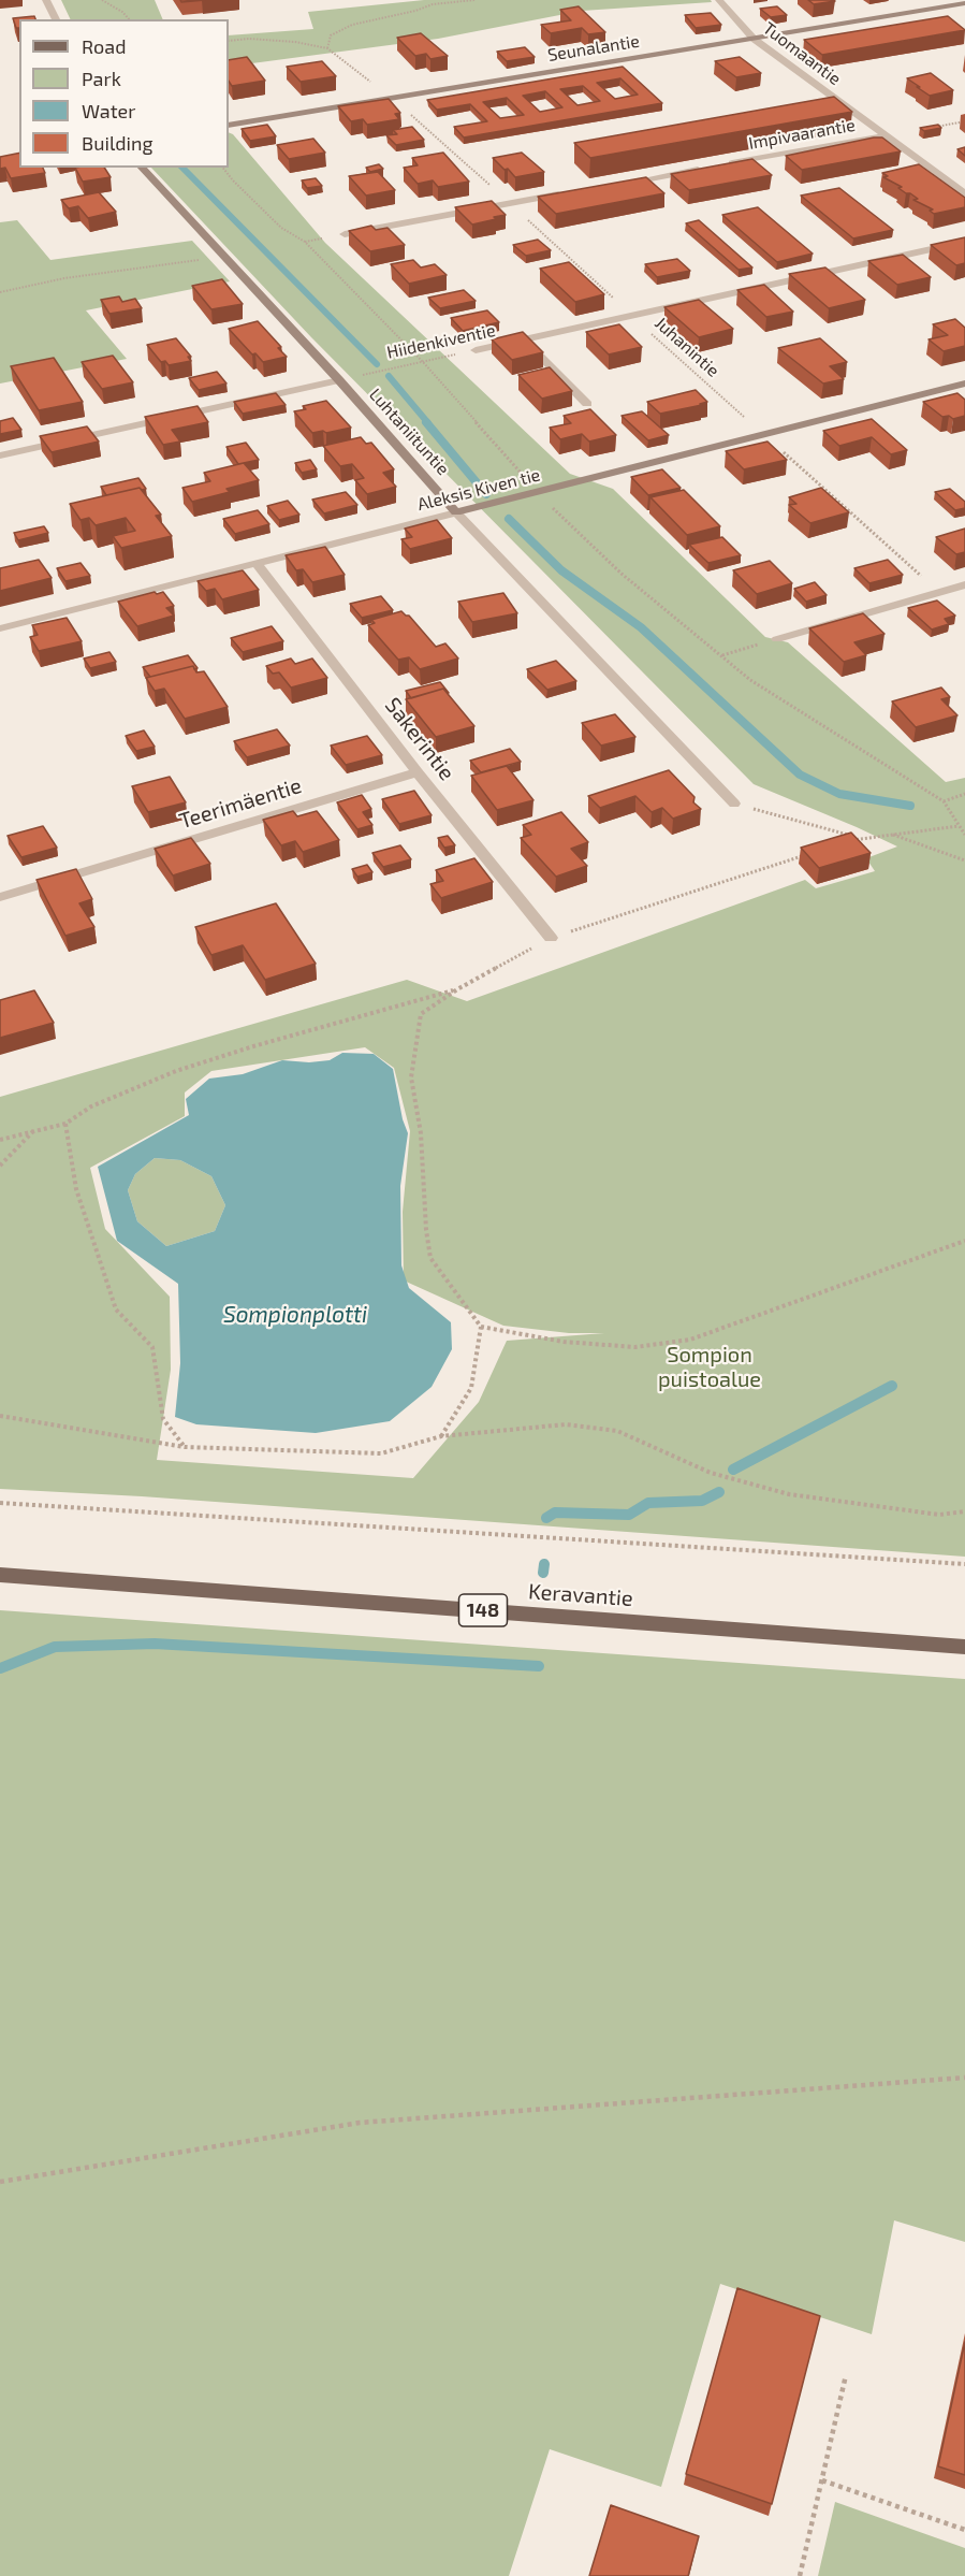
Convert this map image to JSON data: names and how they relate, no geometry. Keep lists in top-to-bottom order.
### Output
{
  "streets": {
    "main road": ["Keravantie", "148"],
    "street": [
      "Seunalantie",
      "Tuomaantie",
      "Impivaarantie",
      "Hiidenkiventie",
      "Luhtaniituntie",
      "Aleksis Kiven tie",
      "Sakerintie",
      "Teerimäentie"
    ],
    "path": ["Juhanintie"]
  },
  "crossings": [
    ["Seunalantie", "Tuomaantie"],
    ["Seunalantie", "Juhanintie"],
    ["Tuomaantie", "Impivaarantie"],
    ["Hiidenkiventie", "Juhanintie"],
    ["Hiidenkiventie", "Luhtaniituntie"],
    ["Juhanintie", "Aleksis Kiven tie"],
    ["Luhtaniituntie", "Aleksis Kiven tie"],
    ["Aleksis Kiven tie", "Sakerintie"],
    ["Sakerintie", "Teerimäentie"]
  ],
  "water": ["Sompionplotti"],
  "parks": ["Sompion puistoalue"],
  "legend": [
    "Road",
    "Park",
    "Water",
    "Building"
  ]
}
